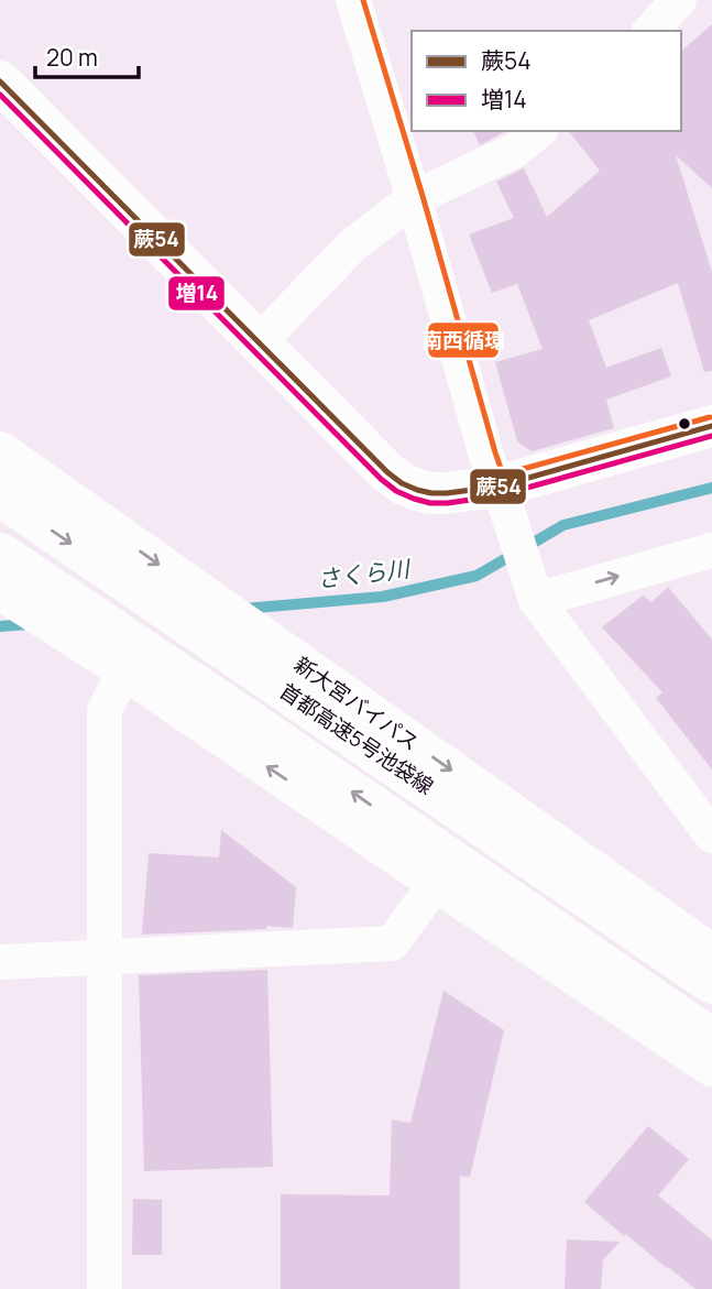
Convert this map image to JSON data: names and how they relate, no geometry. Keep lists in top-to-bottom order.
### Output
{
  "streets": {
    "main road": ["新大宮バイパス", "首都高速5号池袋線"]
  },
  "water": ["さくら川"],
  "lines": ["transit line 南西循環", "transit line 蕨54", "transit line 増14"],
  "legend": ["蕨54", "増14"],
  "scale_bar": "20 m"
}
